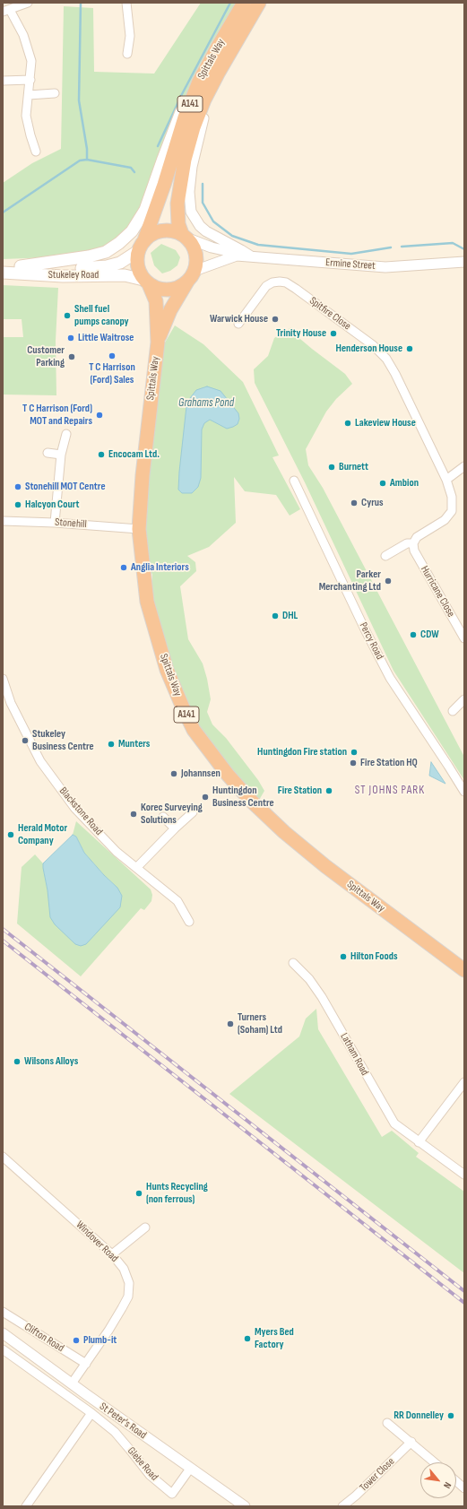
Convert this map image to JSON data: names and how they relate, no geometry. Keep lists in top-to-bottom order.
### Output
{
  "streets": {
    "highway": ["Spittals Way", "A141"],
    "main road": ["Stukeley Road"],
    "street": [
      "Ermine Street",
      "Spitfire Close",
      "Stonehill",
      "Hurricane Close",
      "Percy Road",
      "Blackstone Road",
      "Latham Road",
      "Windover Road",
      "Clifton Road",
      "St Peter's Road",
      "Glebe Road",
      "Tower Close"
    ]
  },
  "crossings": [
    ["Spittals Way", "Ermine Street"],
    ["Spittals Way", "Stukeley Road"],
    ["Spittals Way", "Stonehill"],
    ["Ermine Street", "Stukeley Road"],
    ["Spitfire Close", "Hurricane Close"],
    ["Windover Road", "Clifton Road"],
    ["Windover Road", "St Peter's Road"],
    ["St Peter's Road", "Glebe Road"]
  ],
  "districts": ["ST JOHNS PARK"],
  "water": ["Grahams Pond"],
  "places": [
    "Shell fuel pumps canopy",
    "Warwick House",
    "Trinity House",
    "Little Waitrose",
    "Henderson House",
    "T C Harrison (Ford) Sales",
    "Customer Parking",
    "T C Harrison (Ford) MOT and Repairs",
    "Lakeview House",
    "Encocam Ltd.",
    "Burnett",
    "Ambion",
    "Stonehill MOT Centre",
    "Cyrus",
    "Halcyon Court",
    "Anglia Interiors",
    "Parker Merchanting Ltd",
    "DHL",
    "CDW",
    "Stukeley Business Centre",
    "Munters",
    "Huntingdon Fire station",
    "Fire Station HQ",
    "Johannsen",
    "Fire Station",
    "Huntingdon Business Centre",
    "Korec Surveying Solutions",
    "Herald Motor Company",
    "Hilton Foods",
    "Turners (Soham) Ltd",
    "Wilsons Alloys",
    "Hunts Recycling (non ferrous)",
    "Myers Bed Factory",
    "Plumb-it",
    "RR Donnelley"
  ],
  "north": "bottom right"
}
